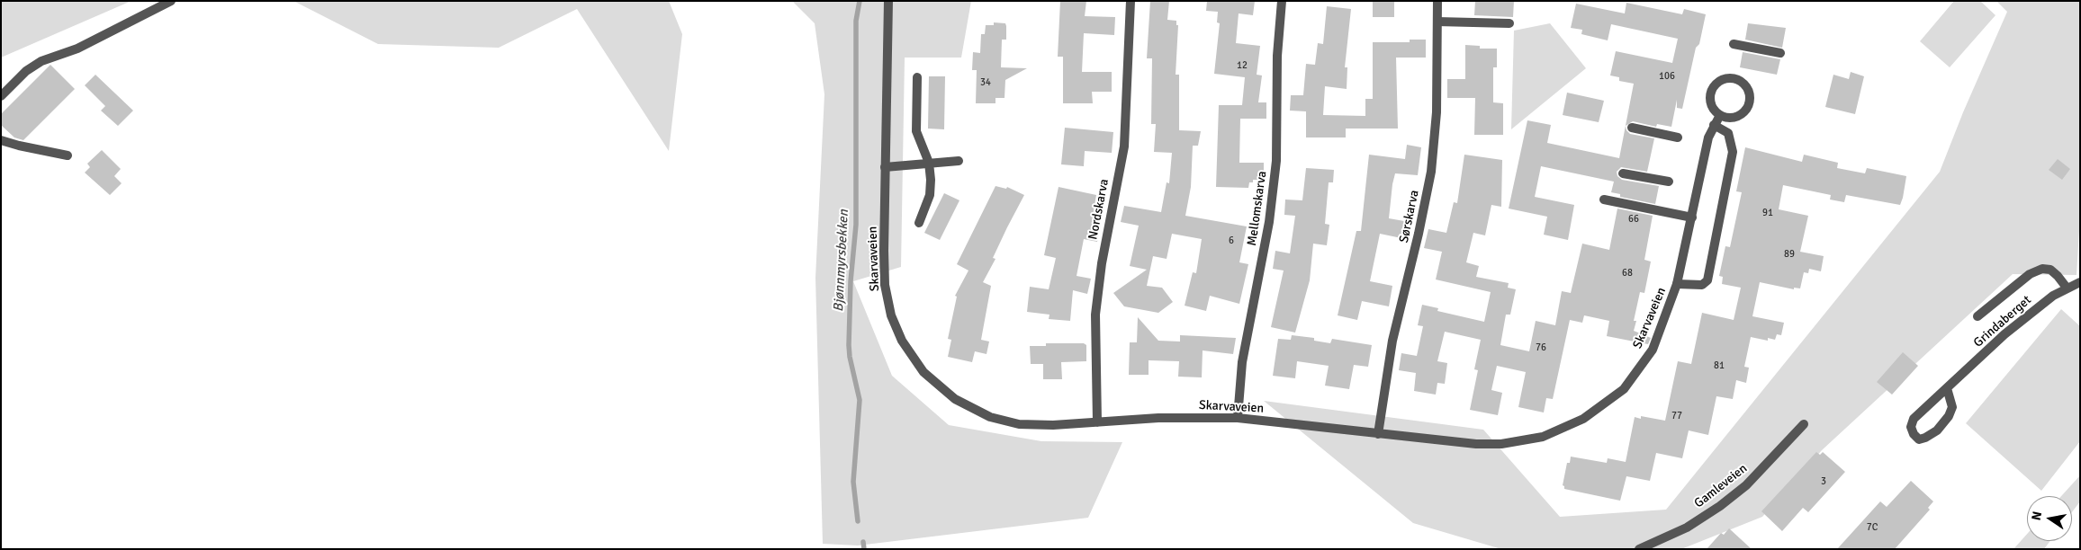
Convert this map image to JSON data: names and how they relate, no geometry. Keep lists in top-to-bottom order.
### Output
{
  "streets": {
    "street": [
      "Mellomskarva",
      "Nordskarva",
      "Sørskarva",
      "Skarvaveien",
      "Grindaberget",
      "Gamleveien"
    ]
  },
  "crossings": [
    ["Mellomskarva", "Skarvaveien"],
    ["Nordskarva", "Skarvaveien"],
    ["Sørskarva", "Skarvaveien"]
  ],
  "water": ["Bjønnmyrsbekken"],
  "house_numbers": [
    "12",
    "106",
    "34",
    "91",
    "66",
    "6",
    "89",
    "68",
    "76",
    "81",
    "77",
    "3",
    "7C"
  ],
  "north": "left"
}
